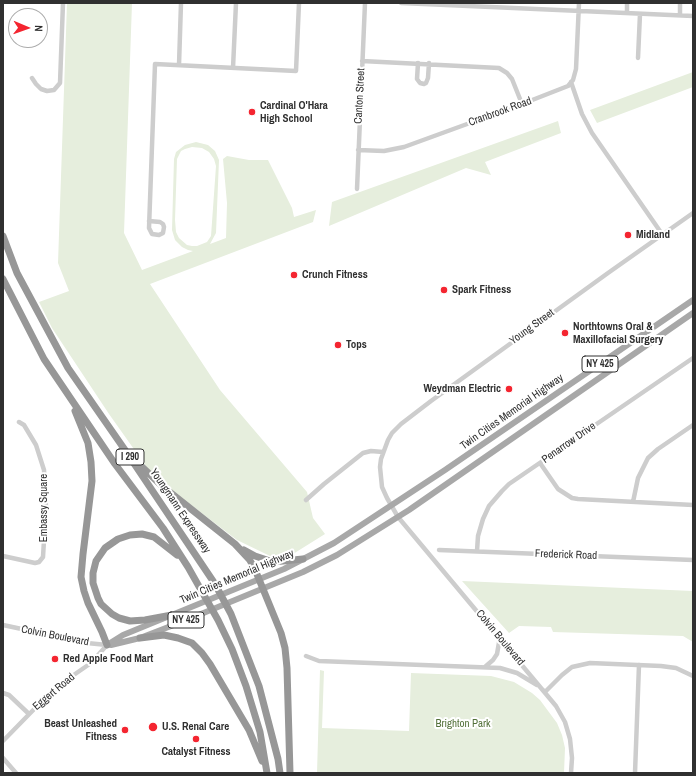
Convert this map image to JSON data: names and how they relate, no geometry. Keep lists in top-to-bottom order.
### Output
{
  "streets": {
    "highway": ["I 290", "Youngmann Expressway"],
    "main road": ["NY 425", "Twin Cities Memorial Highway"],
    "street": [
      "Canton Street",
      "Cranbrook Road",
      "Young Street",
      "Penarrow Drive",
      "Embassy Square",
      "Frederick Road",
      "Colvin Boulevard",
      "Eggert Road"
    ]
  },
  "crossings": [
    ["Canton Street", "Cranbrook Road"],
    ["Young Street", "Twin Cities Memorial Highway"],
    ["Young Street", "Colvin Boulevard"],
    ["Twin Cities Memorial Highway", "Colvin Boulevard"],
    ["Twin Cities Memorial Highway", "Eggert Road"],
    ["Penarrow Drive", "Frederick Road"],
    ["Colvin Boulevard", "Eggert Road"]
  ],
  "parks": ["Brighton Park"],
  "places": [
    "Cardinal O'Hara High School",
    "Midland",
    "Crunch Fitness",
    "Spark Fitness",
    "Northtowns Oral & Maxillofacial Surgery",
    "Tops",
    "Weydman Electric",
    "Red Apple Food Mart",
    "U.S. Renal Care",
    "Beast Unleashed Fitness",
    "Catalyst Fitness"
  ],
  "north": "right"
}
